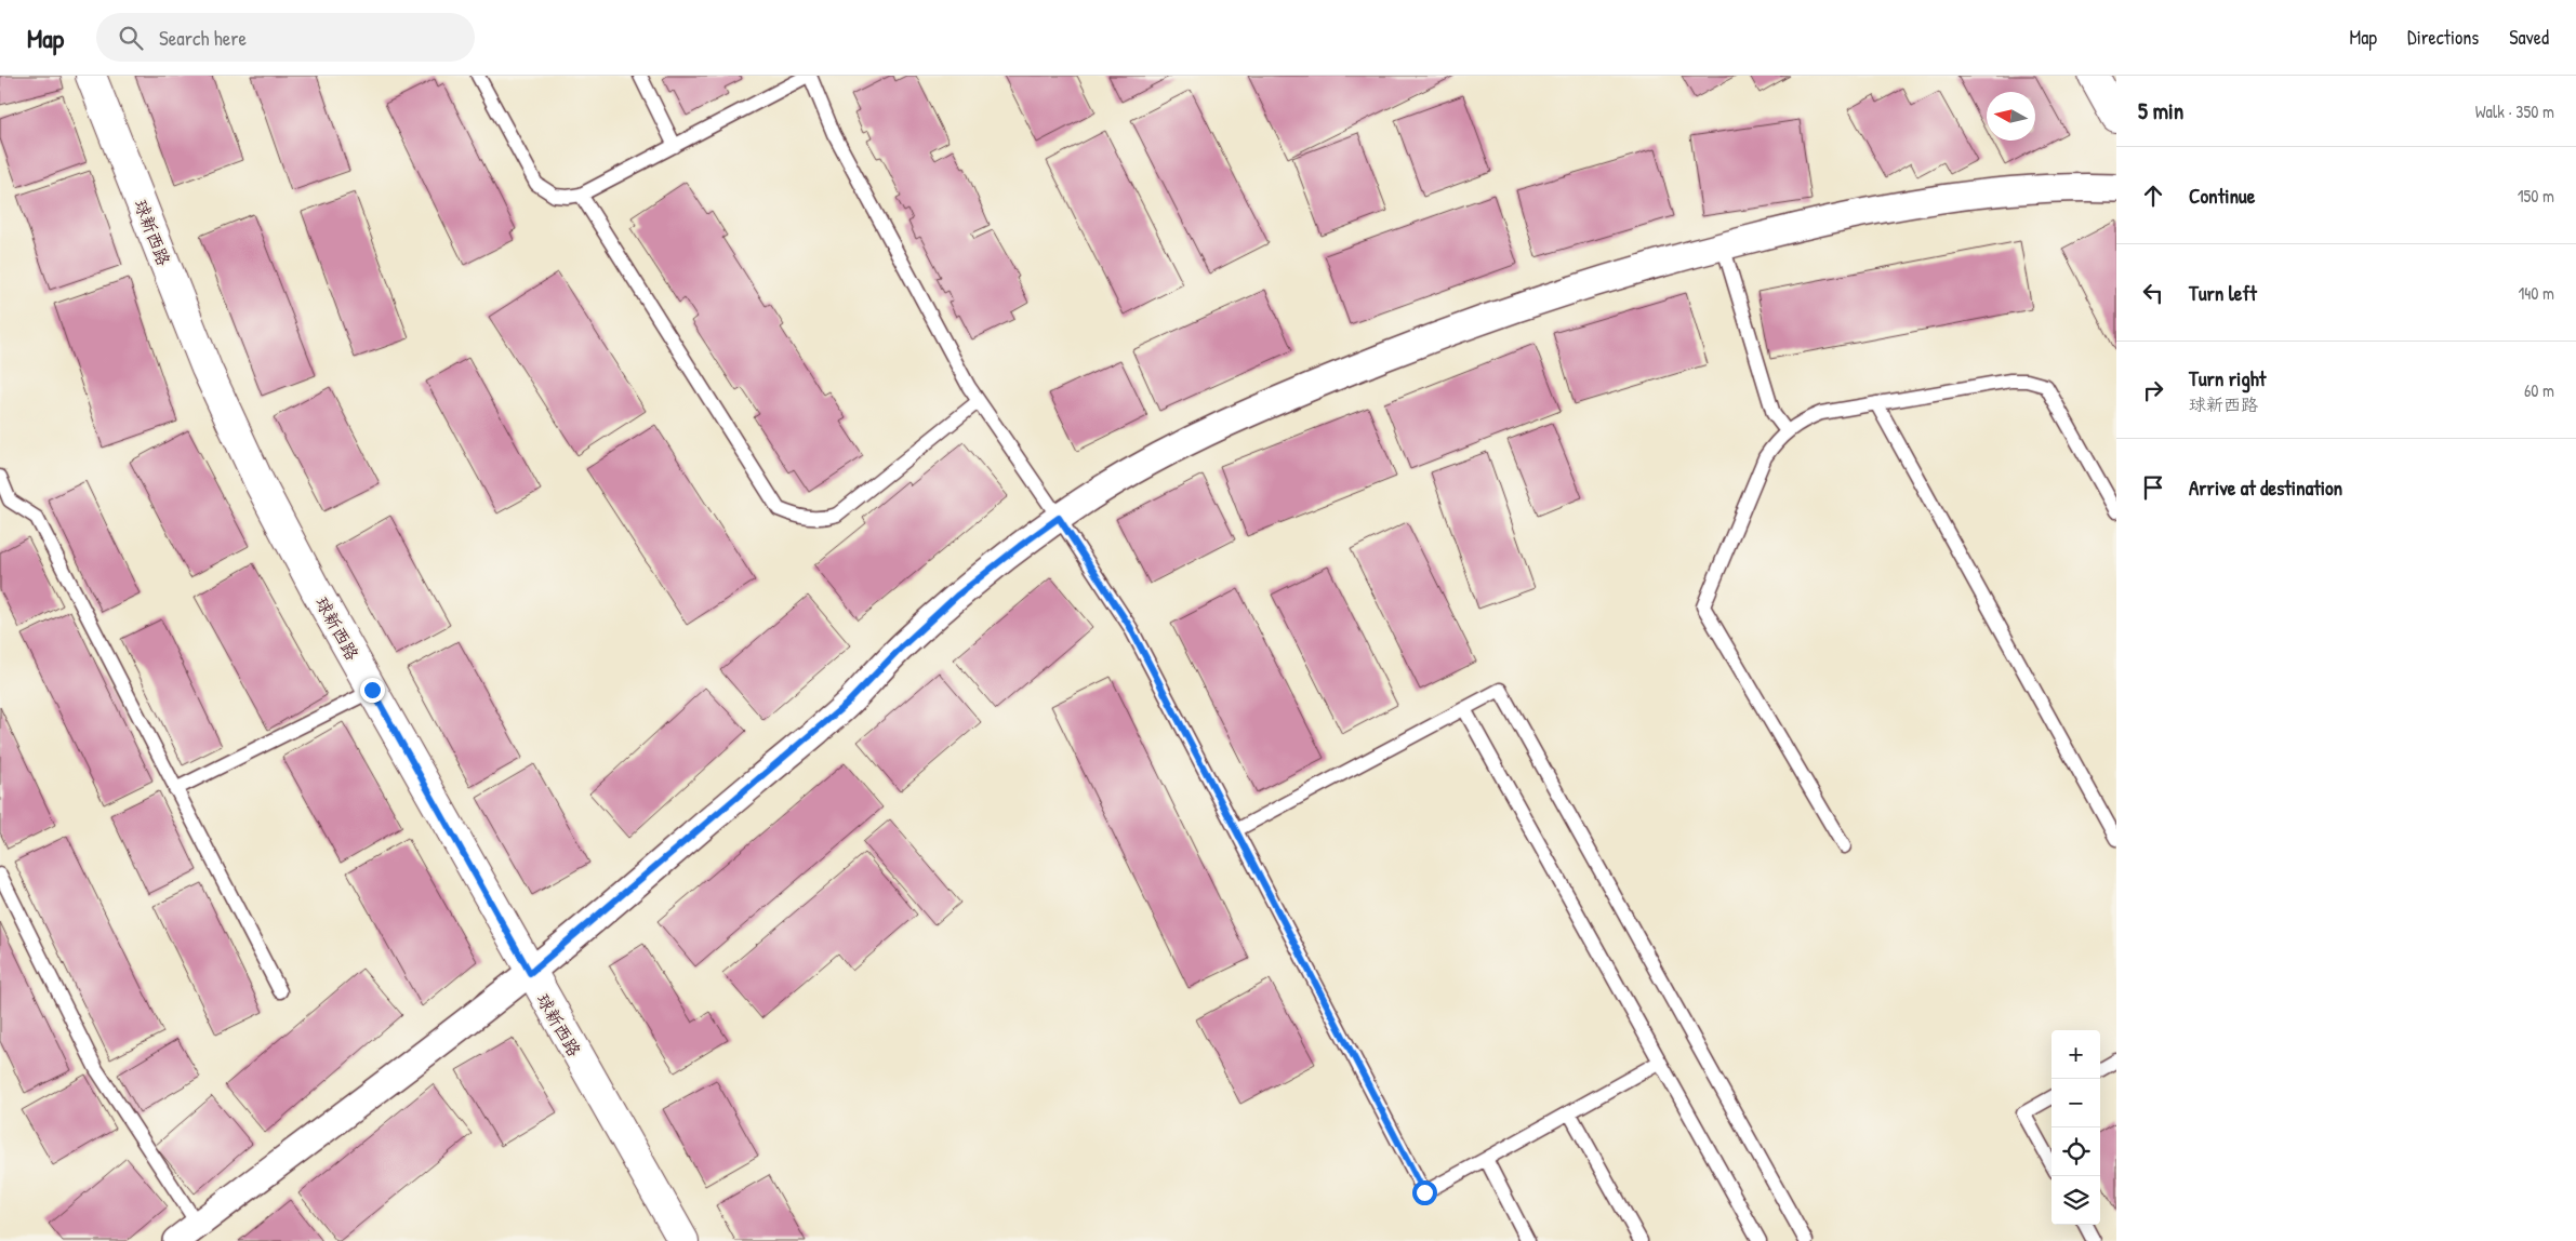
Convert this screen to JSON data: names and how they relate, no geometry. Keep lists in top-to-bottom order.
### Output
{
  "streets": {
    "street": ["球新西路"]
  },
  "north": "left",
  "page": {
    "header": "Map",
    "search": "Search here",
    "nav": ["Map", "Directions", "Saved"],
    "heading": ["5 min", "Walk · 350 m"],
    "list": [
      ["Continue", "150 m"],
      ["Turn left", "140 m"],
      ["Turn right", "球新西路", "60 m"],
      "Arrive at destination"
    ],
    "map_buttons": ["+", "−"]
  }
}
